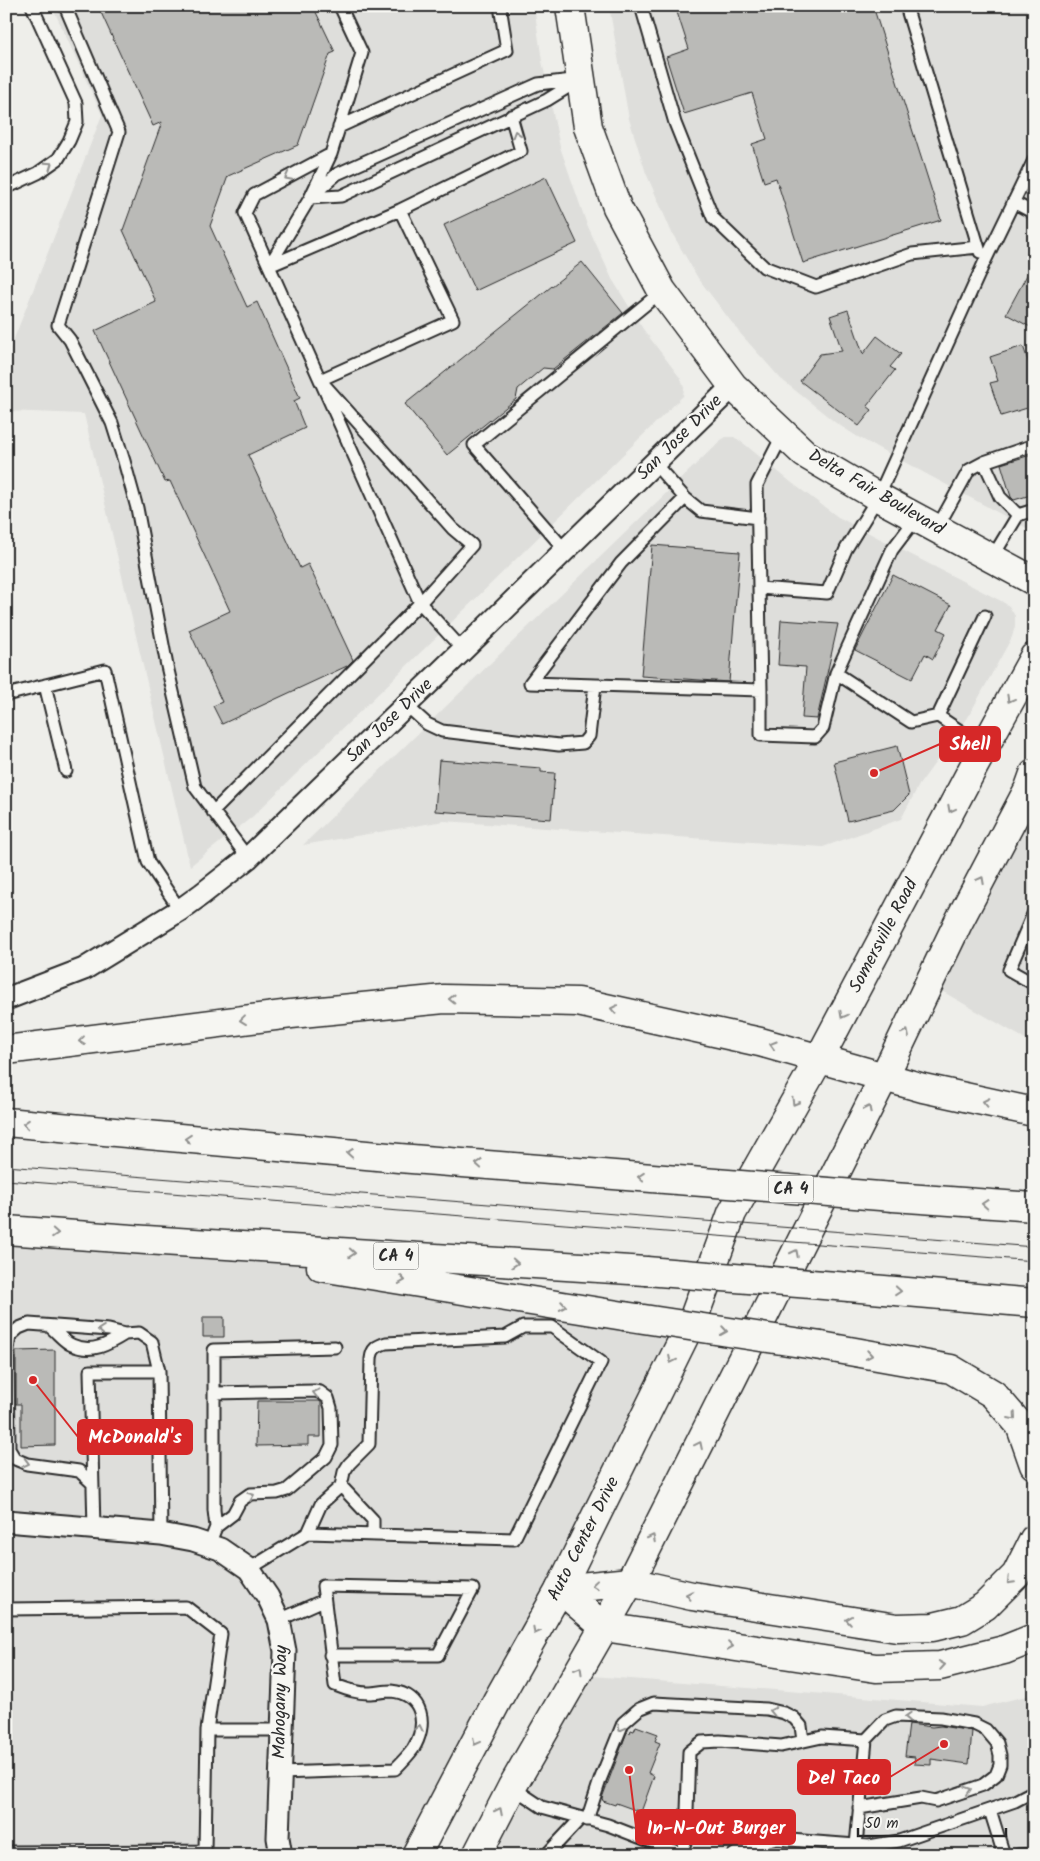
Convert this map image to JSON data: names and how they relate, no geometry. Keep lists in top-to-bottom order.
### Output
{
  "streets": {
    "main road": [
      "Delta Fair Boulevard",
      "Somersville Road",
      "CA 4",
      "Auto Center Drive"
    ],
    "street": ["San Jose Drive", "Mahogany Way"]
  },
  "crossings": [
    ["San Jose Drive", "Delta Fair Boulevard"],
    ["Somersville Road", "Auto Center Drive"]
  ],
  "places": [
    "Shell",
    "McDonald's",
    "Del Taco",
    "In-N-Out Burger"
  ],
  "scale_bar": "50 m"
}
